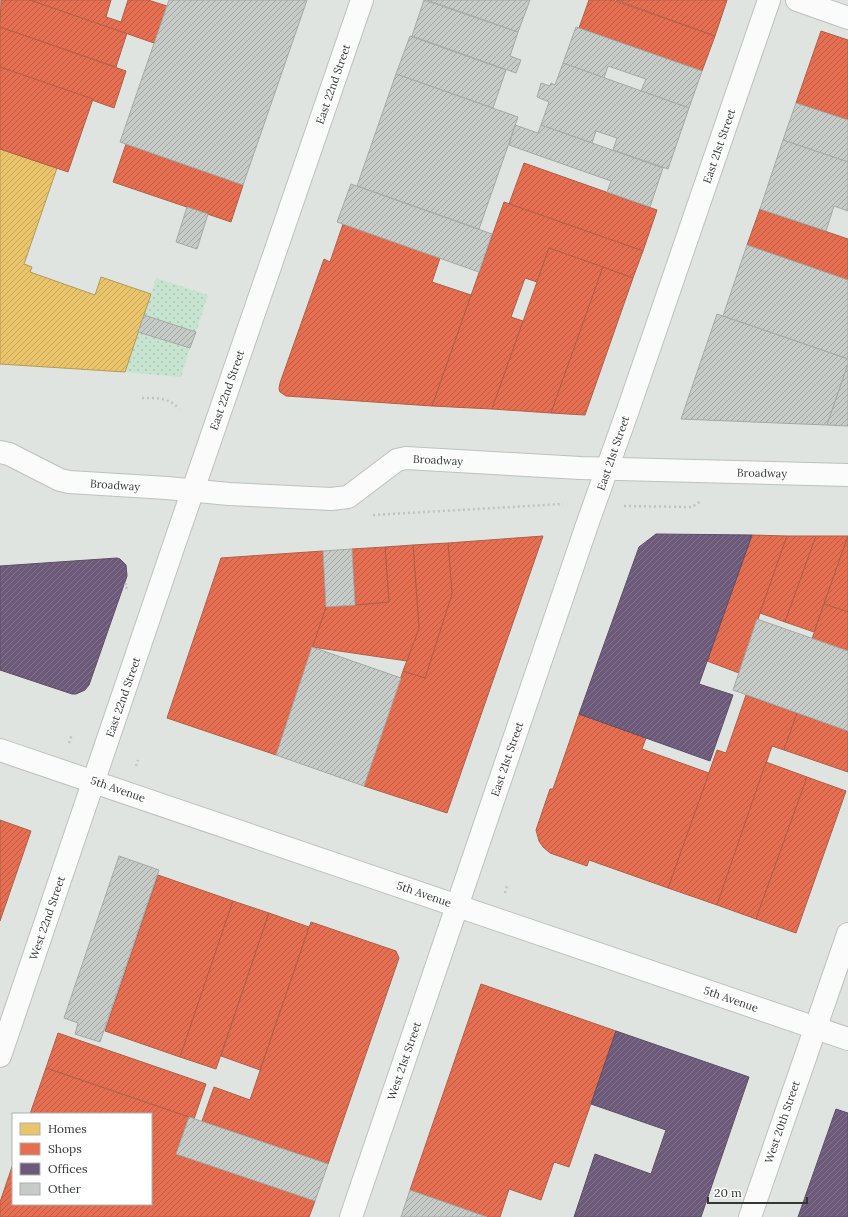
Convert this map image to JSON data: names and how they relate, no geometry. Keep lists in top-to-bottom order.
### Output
{
  "streets": {
    "street": [
      "East 22nd Street",
      "East 21st Street",
      "Broadway",
      "5th Avenue",
      "West 22nd Street",
      "West 21st Street",
      "West 20th Street"
    ]
  },
  "crossings": [
    ["East 22nd Street", "Broadway"],
    ["East 22nd Street", "5th Avenue"],
    ["East 22nd Street", "West 22nd Street"],
    ["East 21st Street", "Broadway"],
    ["East 21st Street", "5th Avenue"],
    ["East 21st Street", "West 21st Street"],
    ["5th Avenue", "West 22nd Street"],
    ["5th Avenue", "West 21st Street"],
    ["5th Avenue", "West 20th Street"]
  ],
  "legend": [
    "Homes",
    "Shops",
    "Offices",
    "Other"
  ],
  "scale_bar": "20 m"
}
